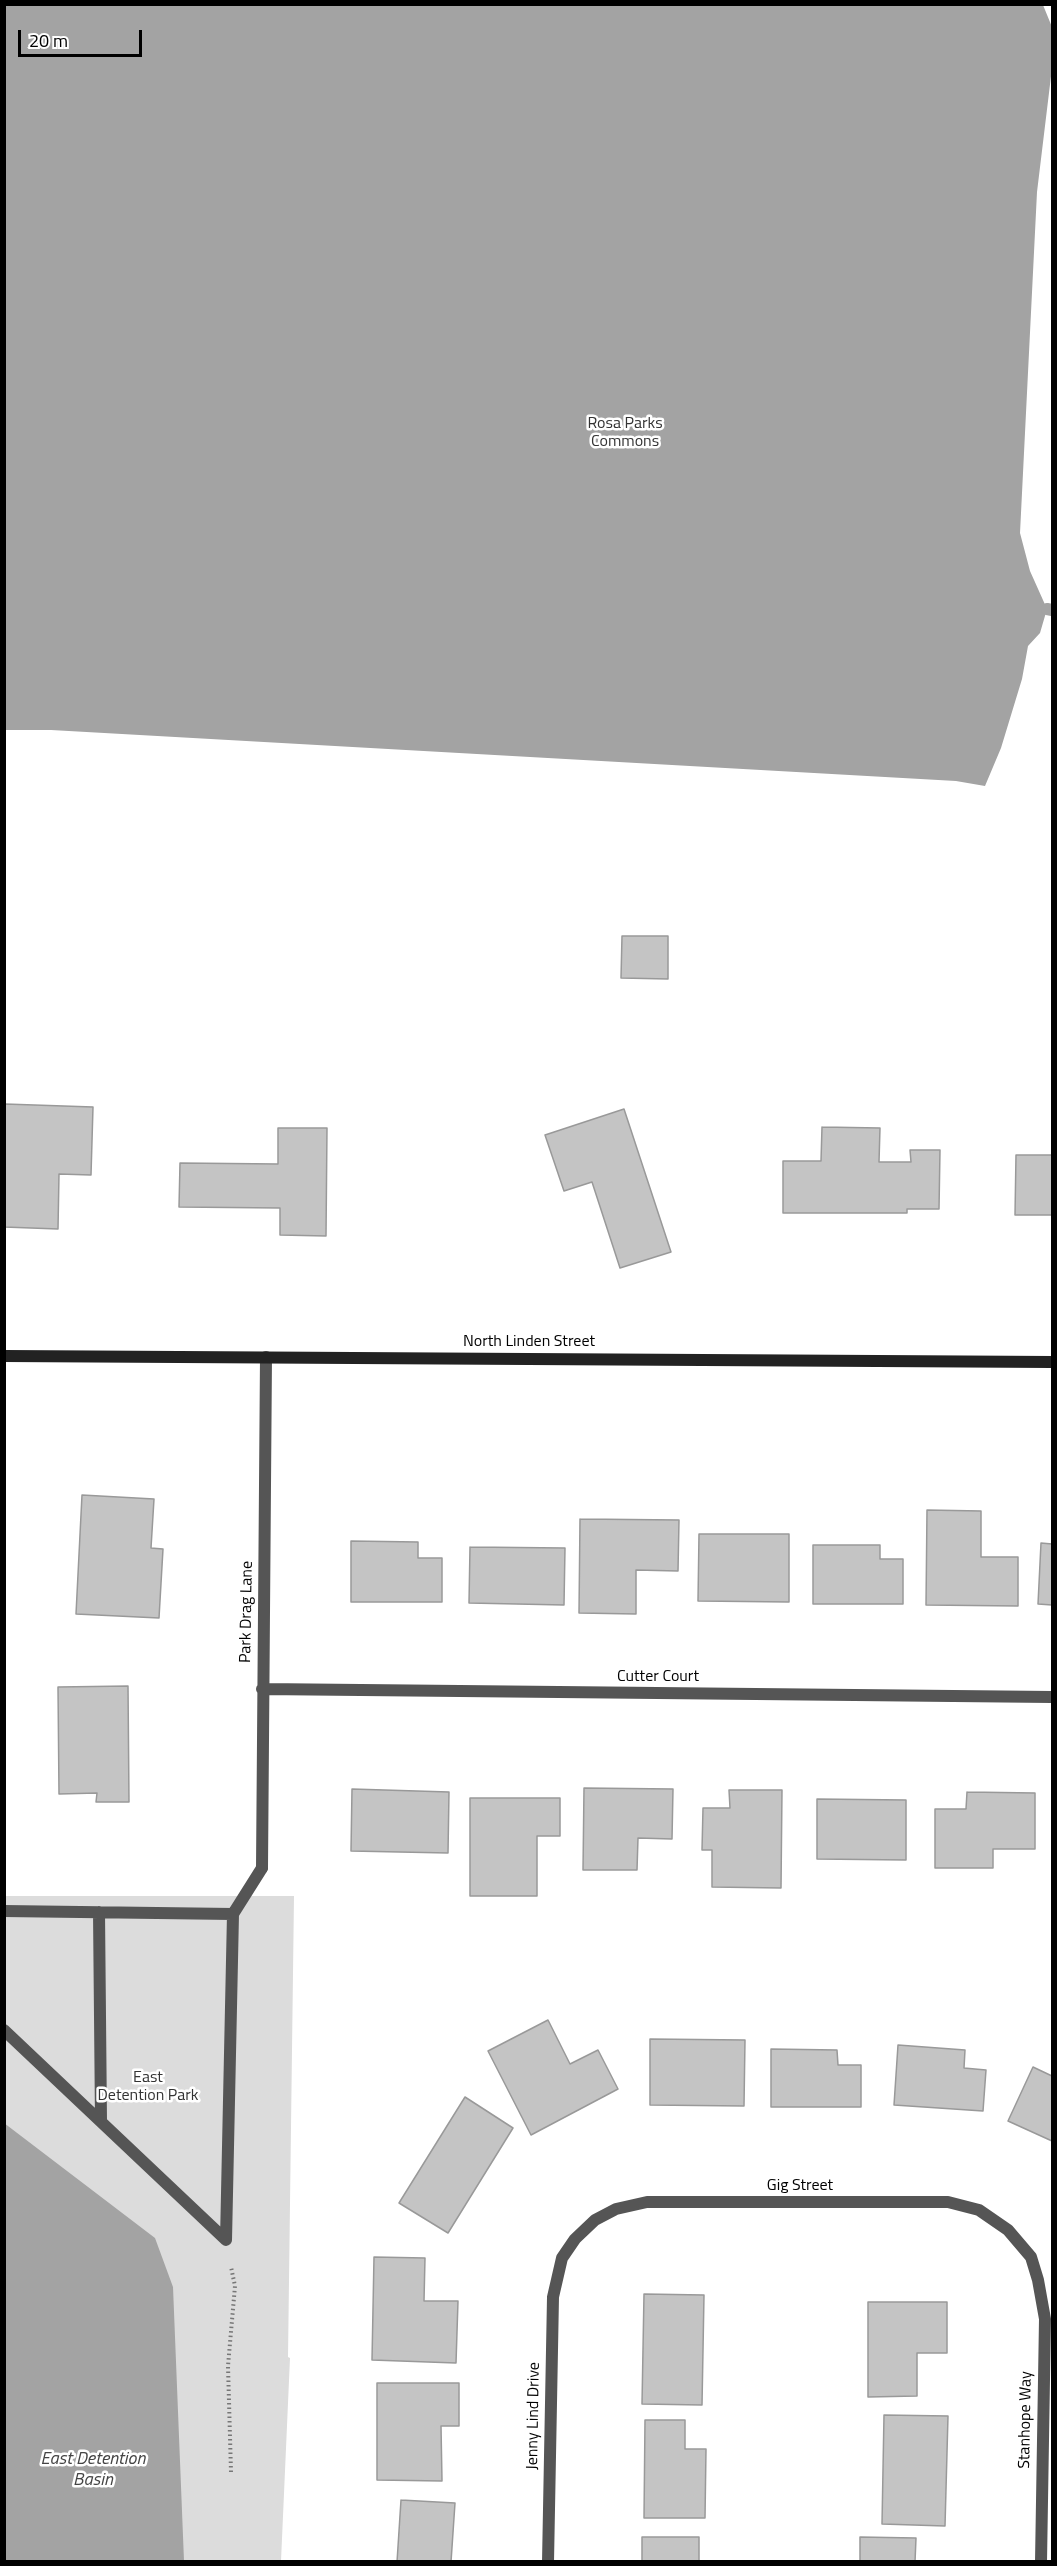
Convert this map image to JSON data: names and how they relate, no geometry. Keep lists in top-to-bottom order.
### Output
{
  "streets": {
    "main road": ["North Linden Street"],
    "street": [
      "Park Drag Lane",
      "Cutter Court",
      "Gig Street",
      "Jenny Lind Drive",
      "Stanhope Way"
    ]
  },
  "crossings": [
    ["North Linden Street", "Park Drag Lane"],
    ["Park Drag Lane", "Cutter Court"],
    ["Gig Street", "Jenny Lind Drive"],
    ["Gig Street", "Stanhope Way"]
  ],
  "water": ["East Detention Basin"],
  "parks": ["Rosa Parks Commons", "East Detention Park"],
  "scale_bar": "20 m"
}
